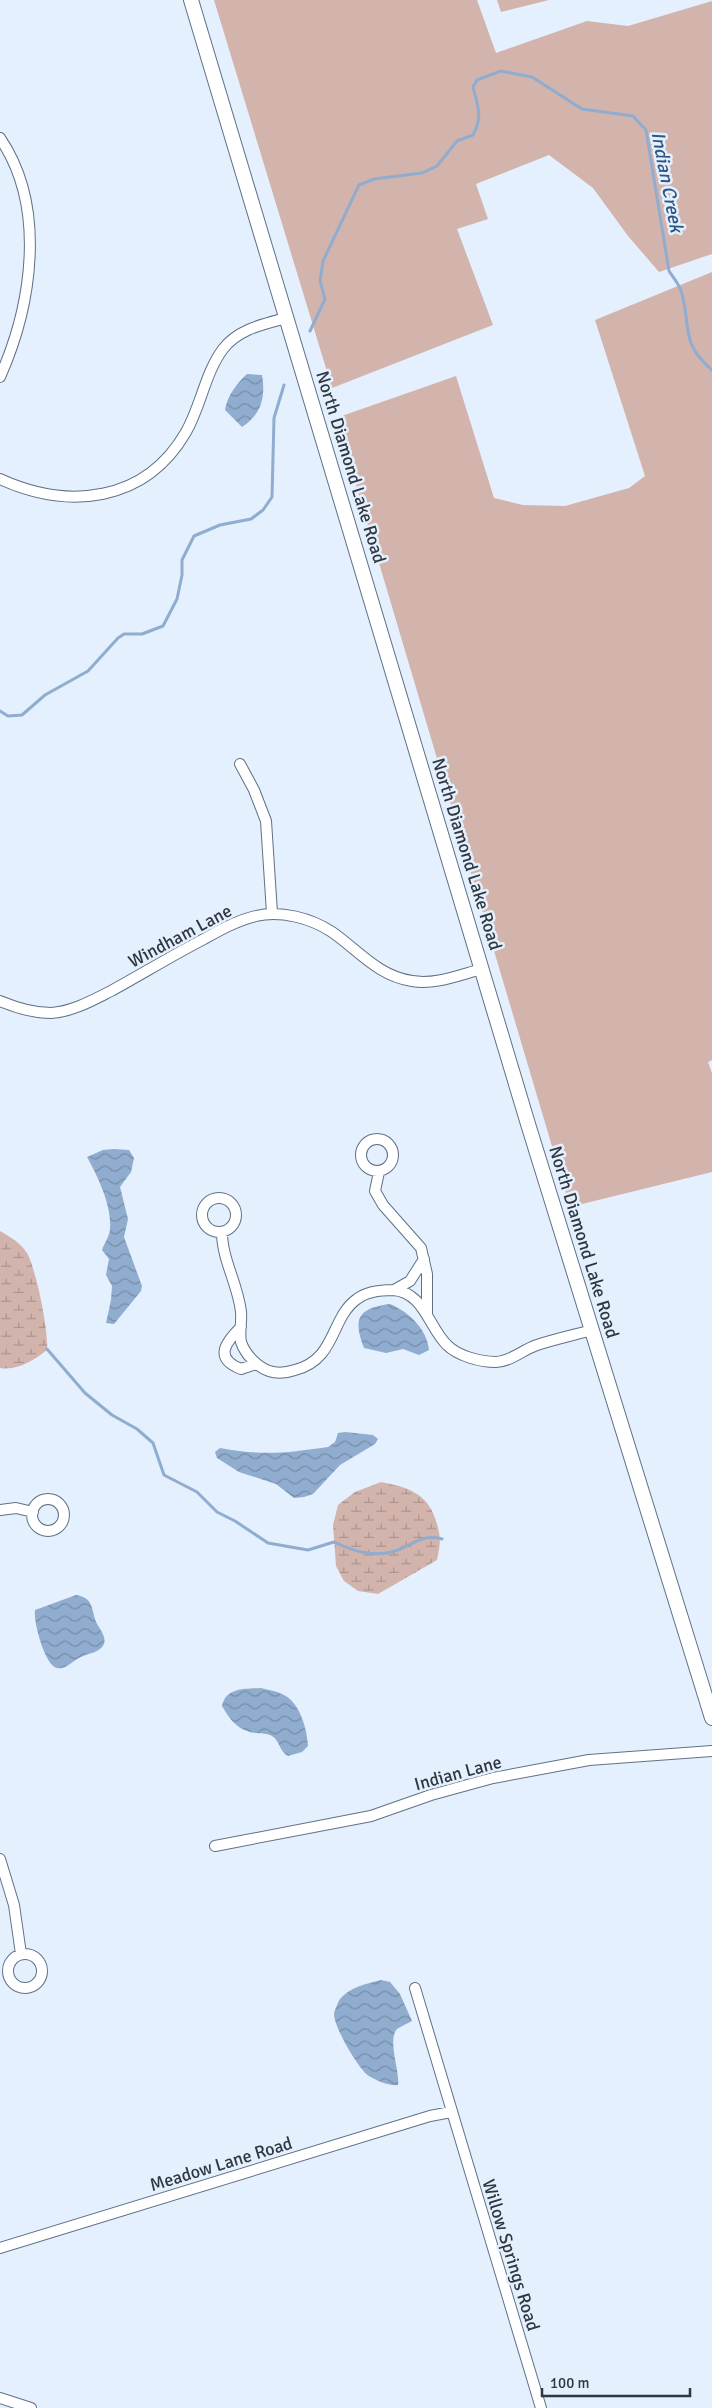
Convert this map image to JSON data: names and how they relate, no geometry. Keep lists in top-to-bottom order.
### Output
{
  "streets": {
    "street": [
      "North Diamond Lake Road",
      "Windham Lane",
      "Indian Lane",
      "Meadow Lane Road",
      "Willow Springs Road"
    ]
  },
  "crossings": [
    ["North Diamond Lake Road", "Windham Lane"],
    ["Meadow Lane Road", "Willow Springs Road"]
  ],
  "water": ["Indian Creek"],
  "scale_bar": "100 m"
}
